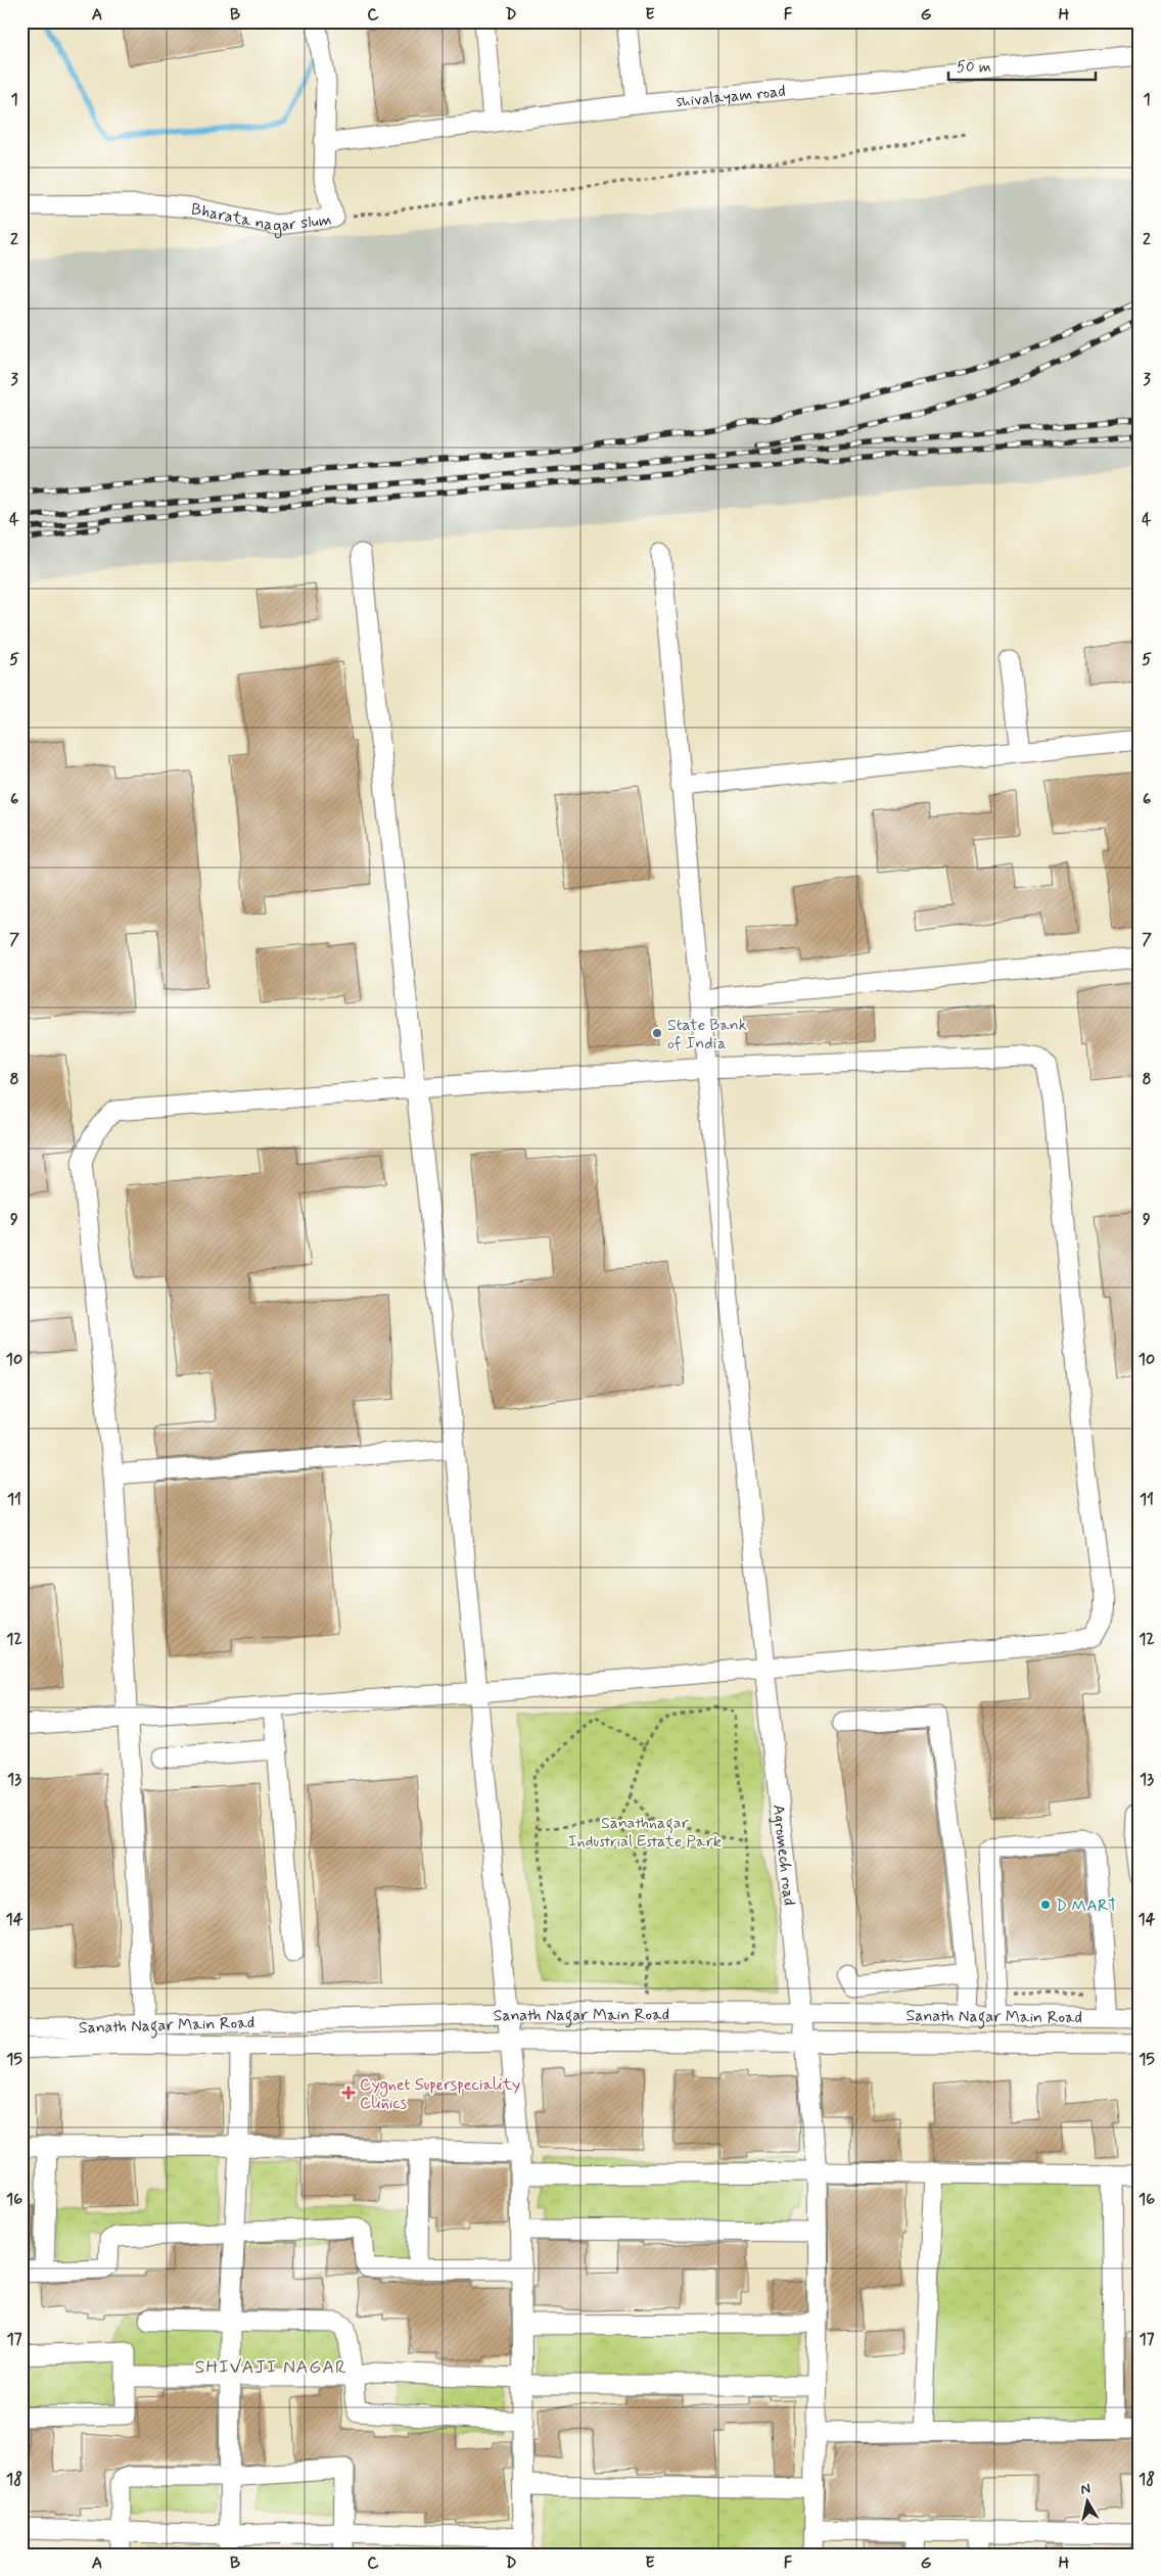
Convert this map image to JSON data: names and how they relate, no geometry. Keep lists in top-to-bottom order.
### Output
{
  "streets": {
    "street": [
      "shivalayam road",
      "Bharata nagar slum",
      "Agromech road",
      "Sanath Nagar Main Road"
    ]
  },
  "crossings": [
    ["shivalayam road", "Bharata nagar slum"],
    ["Agromech road", "Sanath Nagar Main Road"]
  ],
  "districts": ["SHIVAJI NAGAR"],
  "parks": ["Sanathnagar Industrial Estate Park"],
  "places": {
    "other": ["State Bank of India", "D MART"],
    "health": ["Cygnet Superspeciality Clinics"]
  },
  "scale_bar": "50 m",
  "north": "top",
  "grid": {
    "columns": [
      "A",
      "B",
      "C",
      "D",
      "E",
      "F",
      "G",
      "H"
    ],
    "rows": [
      "1",
      "2",
      "3",
      "4",
      "5",
      "6",
      "7",
      "8",
      "9",
      "10",
      "11",
      "12",
      "13",
      "14",
      "15",
      "16",
      "17",
      "18"
    ]
  }
}
